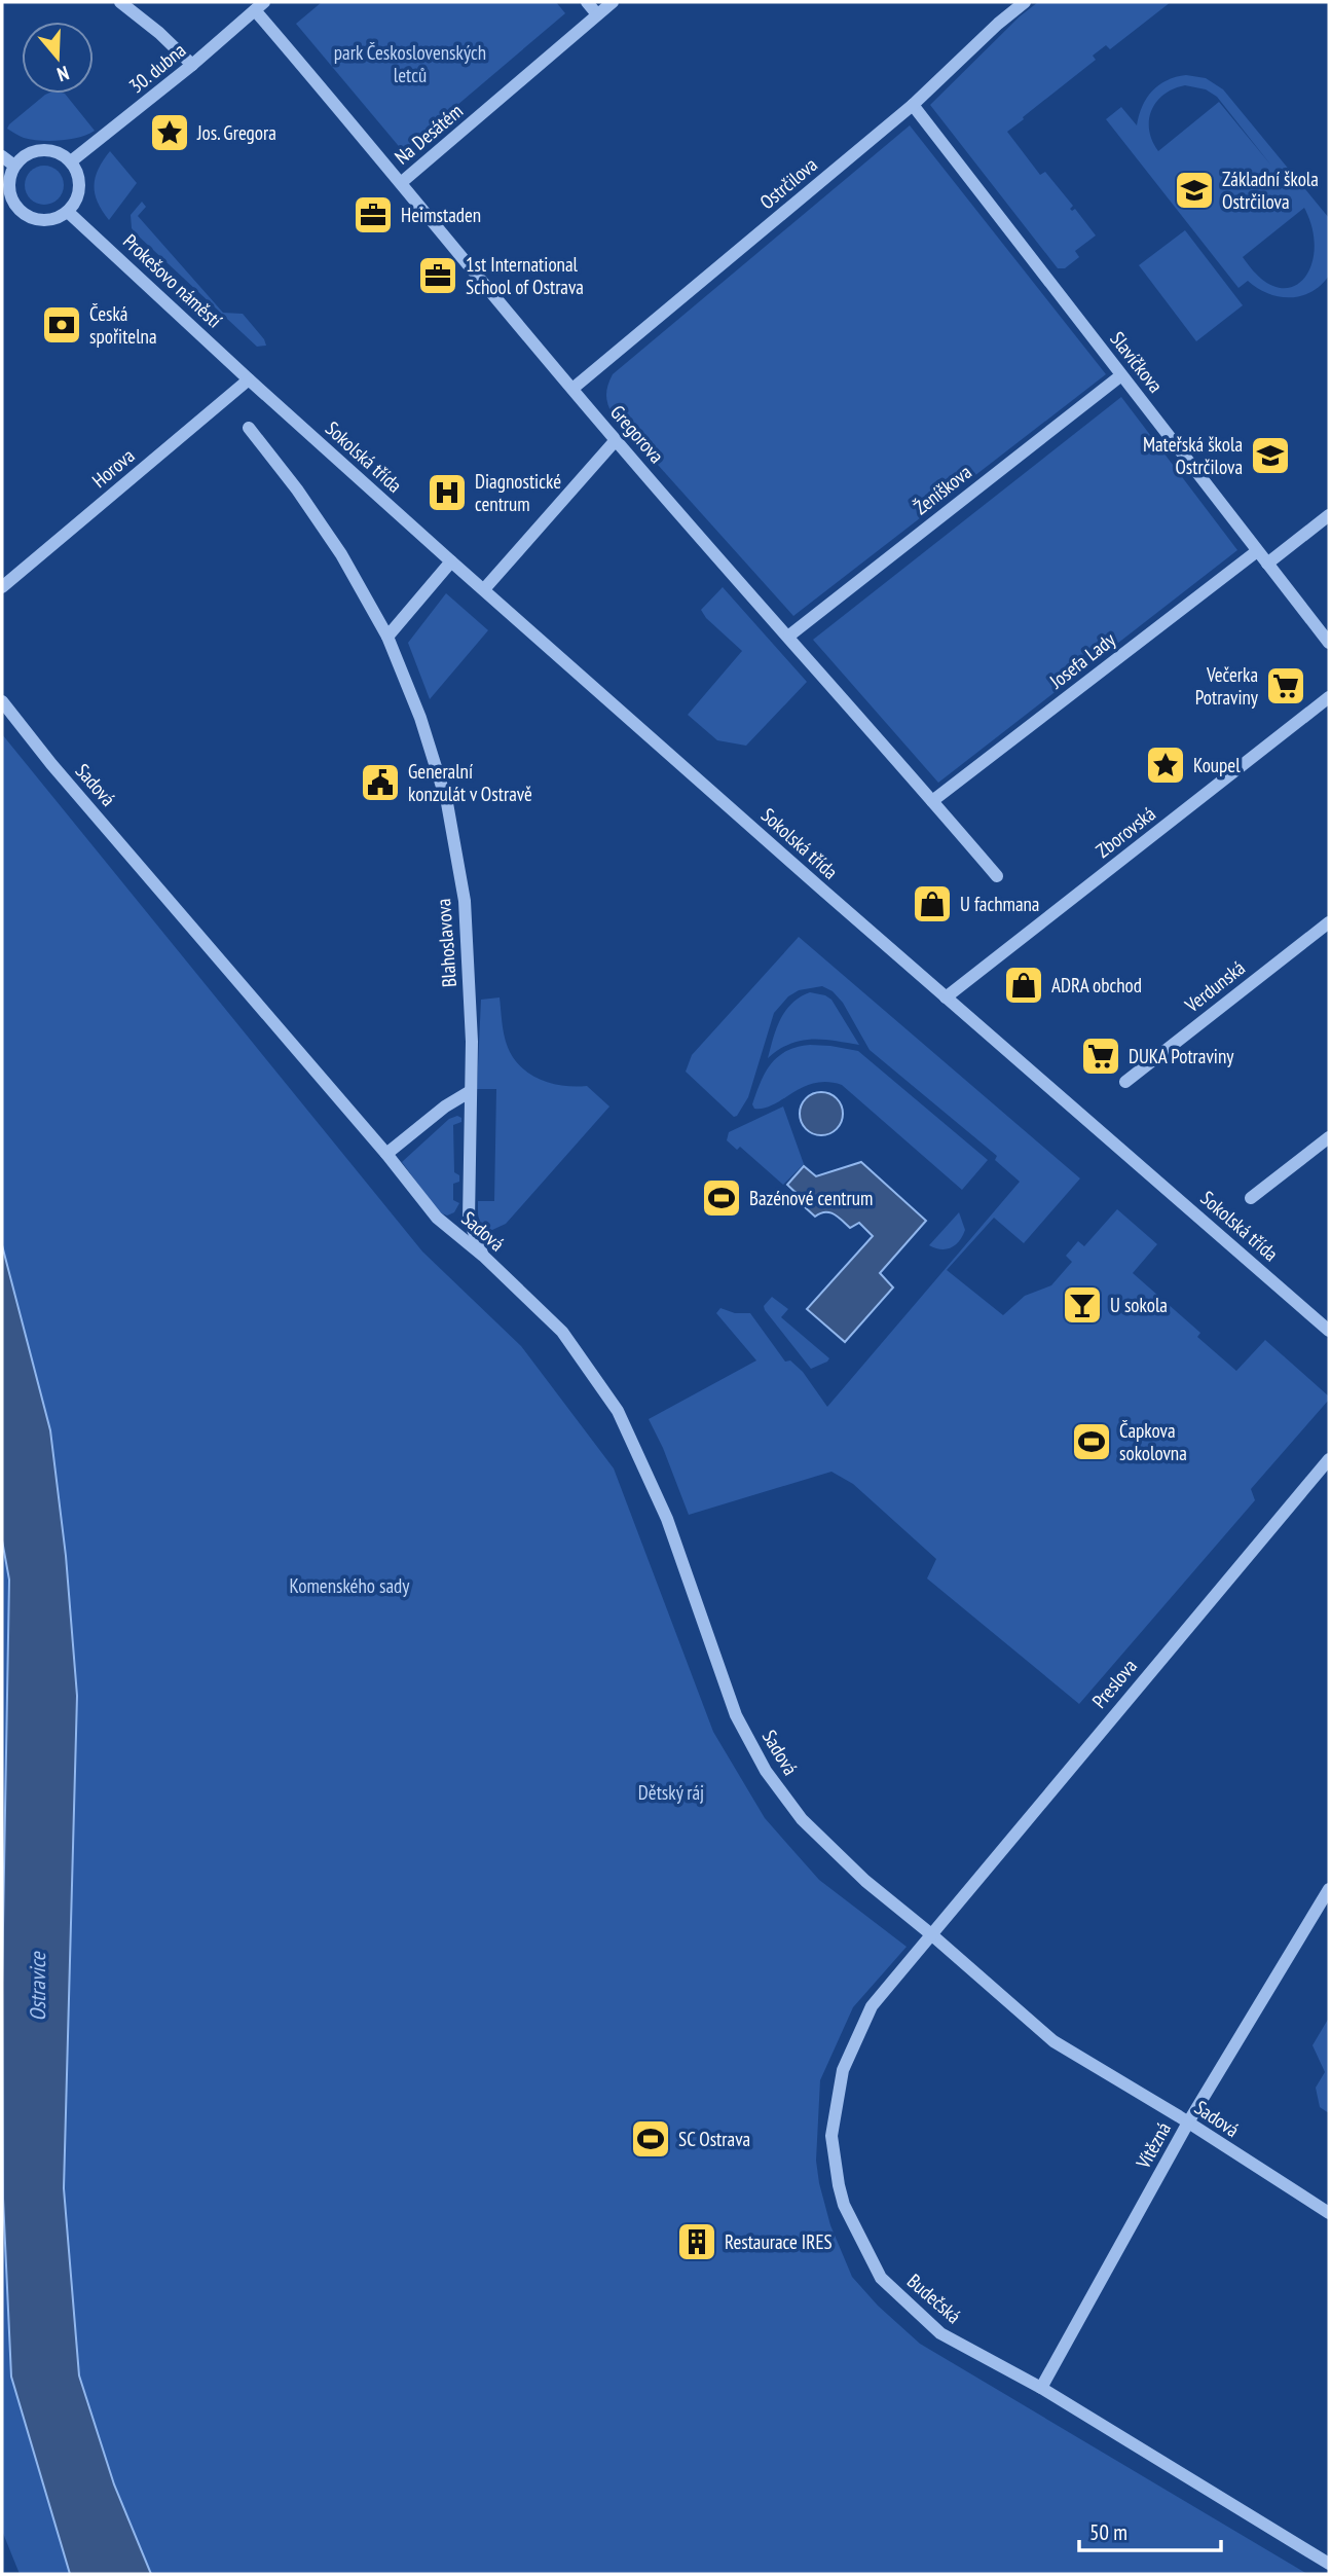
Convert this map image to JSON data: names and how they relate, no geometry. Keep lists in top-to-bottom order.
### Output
{
  "streets": {
    "street": [
      "30. dubna",
      "Na Desátém",
      "Ostrčilova",
      "Prokešovo náměstí",
      "Slavíčkova",
      "Gregorova",
      "Sokolská třída",
      "Horova",
      "Ženíškova",
      "Josefa Lady",
      "Sadová",
      "Zborovská",
      "Blahoslavova",
      "Verdunská",
      "Preslova",
      "Vítězná",
      "Budečská"
    ]
  },
  "crossings": [
    ["30. dubna", "Prokešovo náměstí"],
    ["30. dubna", "Gregorova"],
    ["Na Desátém", "Gregorova"],
    ["Ostrčilova", "Slavíčkova"],
    ["Ostrčilova", "Gregorova"],
    ["Prokešovo náměstí", "Sokolská třída"],
    ["Prokešovo náměstí", "Horova"],
    ["Slavíčkova", "Ženíškova"],
    ["Slavíčkova", "Josefa Lady"],
    ["Gregorova", "Ženíškova"],
    ["Gregorova", "Josefa Lady"],
    ["Sokolská třída", "Horova"],
    ["Sokolská třída", "Zborovská"],
    ["Sadová", "Blahoslavova"],
    ["Sadová", "Preslova"],
    ["Sadová", "Vítězná"],
    ["Sadová", "Budečská"],
    ["Preslova", "Budečská"],
    ["Vítězná", "Budečská"]
  ],
  "water": ["Ostravice"],
  "parks": ["park Československých letců", "Komenského sady", "Dětský ráj"],
  "places": {
    "place": ["Jos. Gregora", "Koupel"],
    "school or university": ["Základní škola Ostrčilova", "Mateřská škola Ostrčilova"],
    "office": ["Heimstaden", "1st International School of Ostrava"],
    "bank": ["Česká spořitelna"],
    "hospital": ["Diagnostické centrum"],
    "supermarket": ["Večerka Potraviny", "DUKA Potraviny"],
    "public building": ["Generalní konzulát v Ostravě"],
    "shop": ["U fachmana", "ADRA obchod"],
    "sports": ["Bazénové centrum", "Čapkova sokolovna", "SC Ostrava"],
    "bar": ["U sokola"],
    "building": ["Restaurace IRES"]
  },
  "scale_bar": "50 m",
  "north": "bottom"
}
